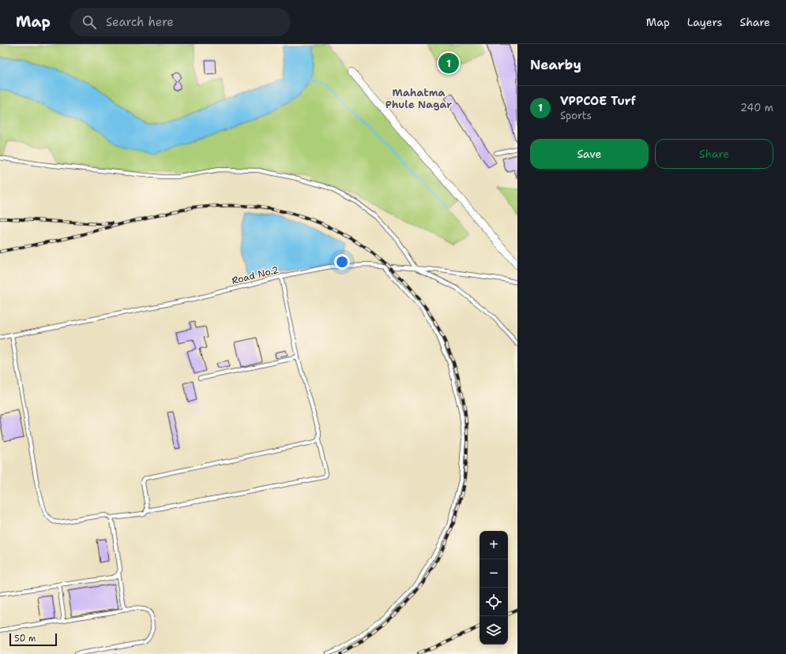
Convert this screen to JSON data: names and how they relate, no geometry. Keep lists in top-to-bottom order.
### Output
{
  "streets": {
    "lane": ["Road No.2"]
  },
  "districts": ["Mahatma Phule Nagar"],
  "scale_bar": "50 m",
  "page": {
    "header": "Map",
    "search": "Search here",
    "nav": ["Map", "Layers", "Share"],
    "heading": "Nearby",
    "pins": "1",
    "list": [
      {
        "mark": "1",
        "name": "VPPCOE Turf",
        "note": "Sports",
        "value": "240 m"
      }
    ],
    "buttons": ["Save", "Share"],
    "map_buttons": ["+", "−"],
    "scale": "50 m"
  }
}
